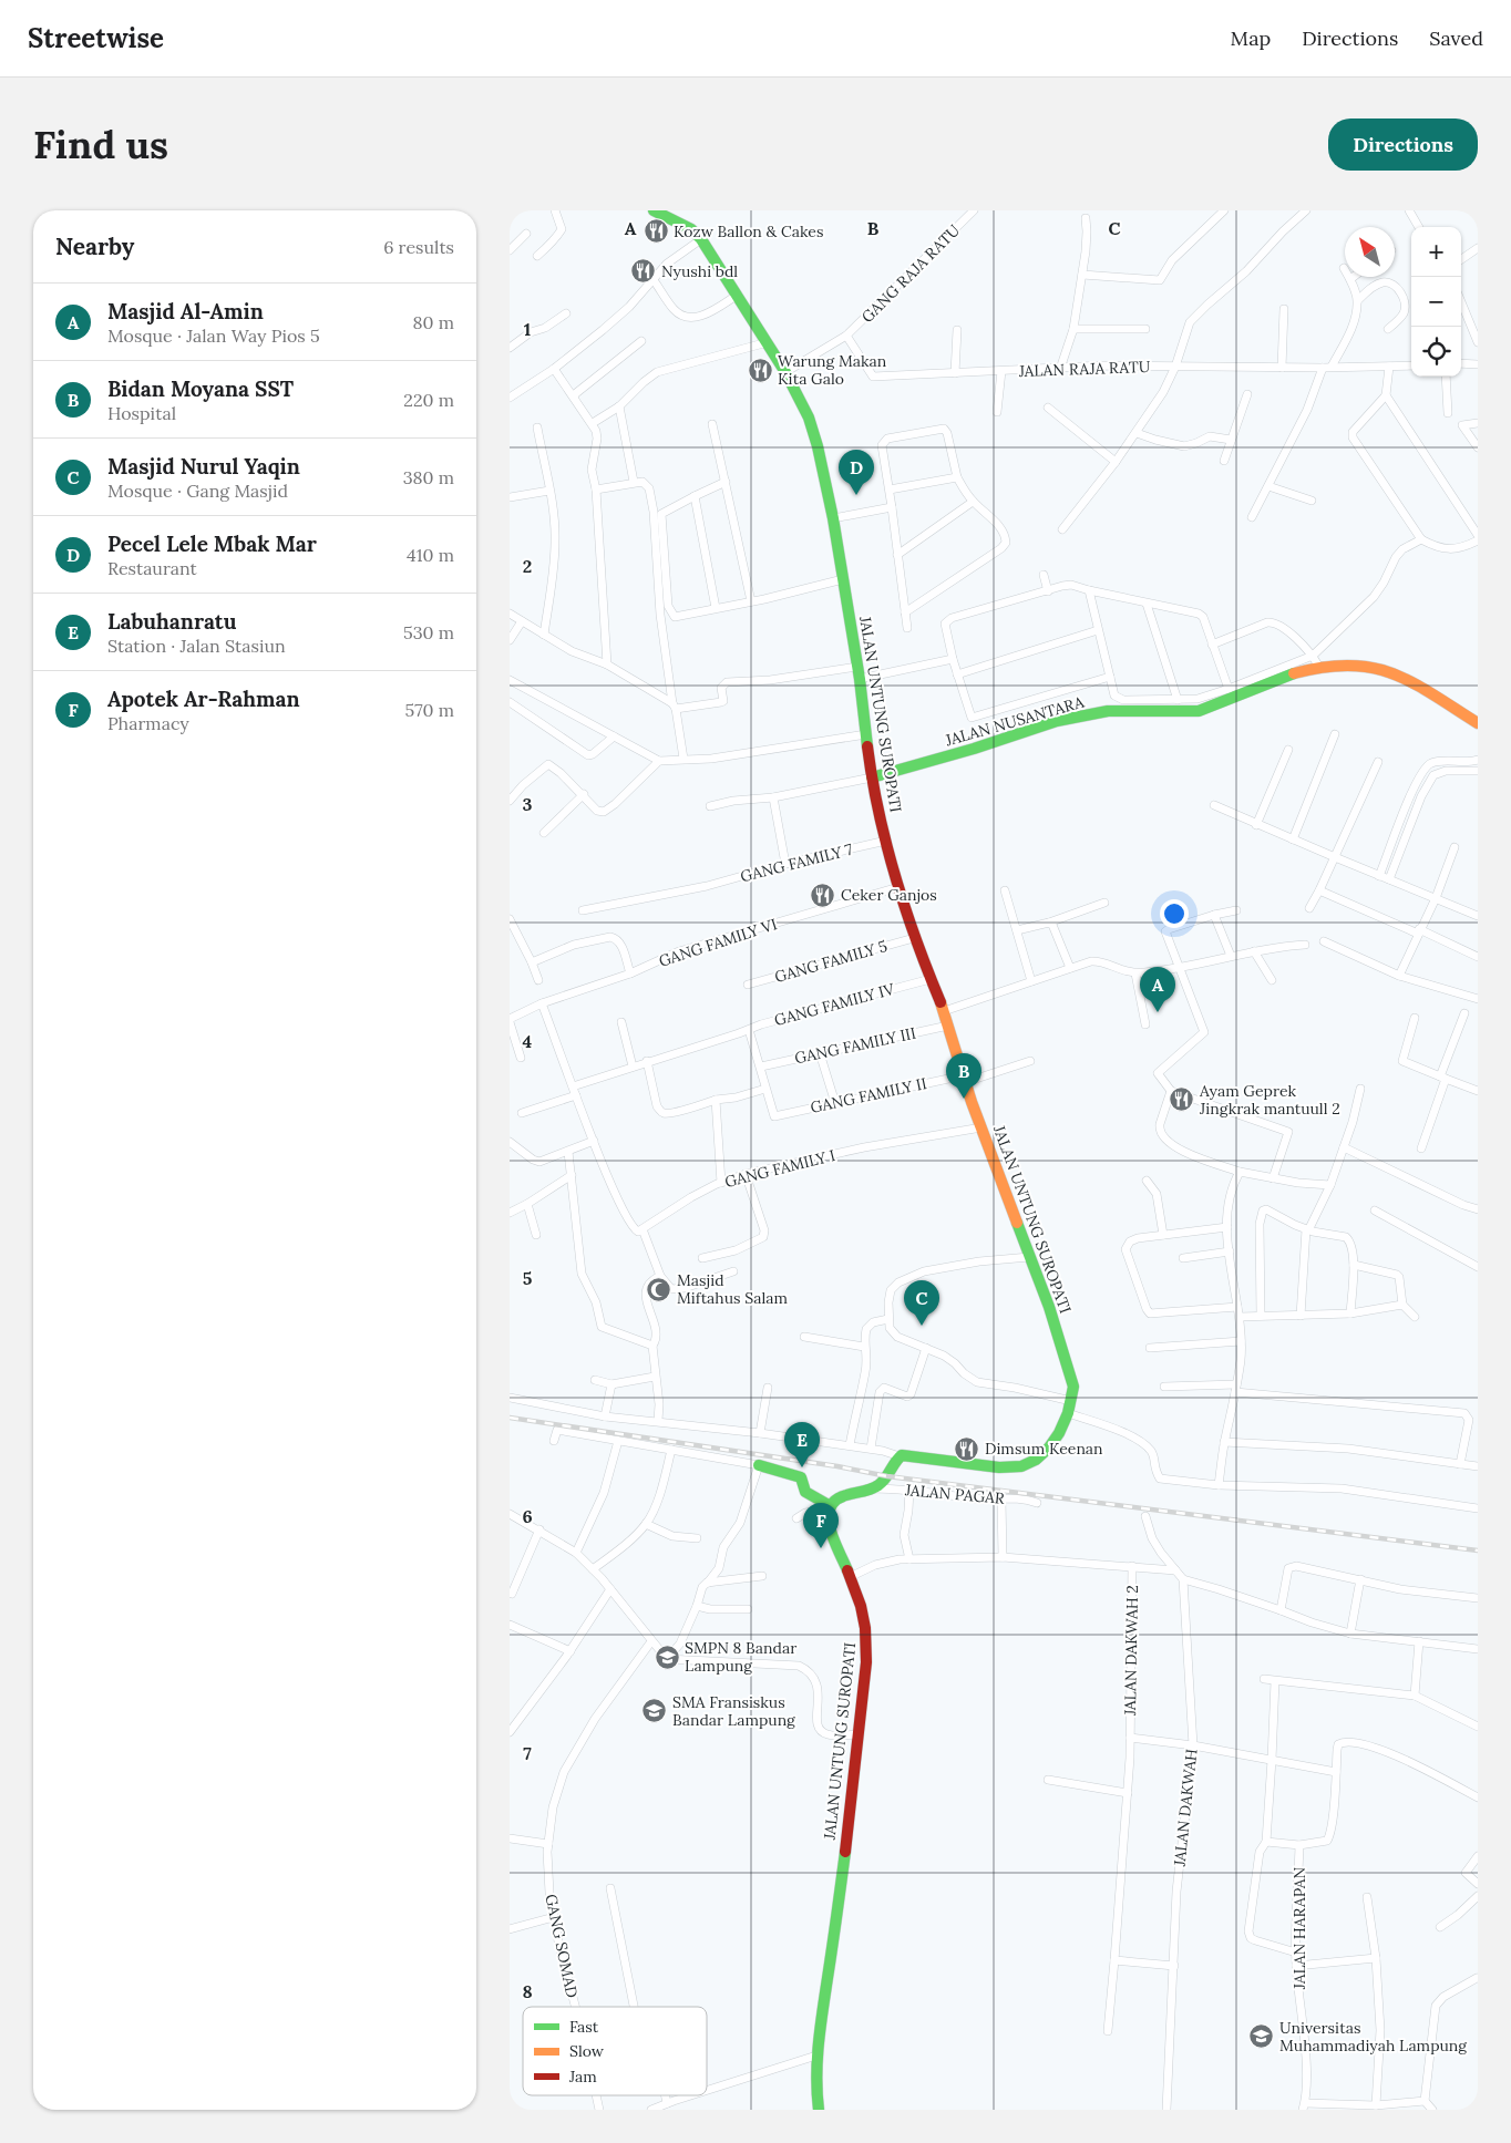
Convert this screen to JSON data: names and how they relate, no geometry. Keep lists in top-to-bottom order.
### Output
{
  "streets": {
    "main road": ["JALAN UNTUNG SUROPATI", "JALAN NUSANTARA"],
    "street": [
      "GANG RAJA RATU",
      "JALAN RAJA RATU",
      "GANG FAMILY 7",
      "GANG FAMILY VI",
      "GANG FAMILY 5",
      "GANG FAMILY IV",
      "GANG FAMILY III",
      "GANG FAMILY II",
      "GANG FAMILY I",
      "JALAN PAGAR",
      "JALAN DAKWAH 2",
      "JALAN DAKWAH",
      "JALAN HARAPAN",
      "GANG SOMAD"
    ]
  },
  "crossings": [
    ["GANG RAJA RATU", "JALAN RAJA RATU"],
    ["JALAN UNTUNG SUROPATI", "JALAN NUSANTARA"],
    ["JALAN UNTUNG SUROPATI", "GANG FAMILY 7"],
    ["JALAN UNTUNG SUROPATI", "GANG FAMILY VI"],
    ["JALAN UNTUNG SUROPATI", "GANG FAMILY 5"],
    ["JALAN UNTUNG SUROPATI", "GANG FAMILY IV"],
    ["JALAN UNTUNG SUROPATI", "GANG FAMILY III"],
    ["JALAN UNTUNG SUROPATI", "GANG FAMILY II"],
    ["JALAN UNTUNG SUROPATI", "GANG FAMILY I"],
    ["JALAN UNTUNG SUROPATI", "JALAN DAKWAH 2"]
  ],
  "places": {
    "restaurant": [
      "Kozw Ballon & Cakes",
      "Nyushi bdl",
      "Warung Makan Kita Galo",
      "Ceker Ganjos",
      "Ayam Geprek Jingkrak mantuull 2",
      "Dimsum Keenan"
    ],
    "mosque": ["Masjid Miftahus Salam"],
    "school or university": ["SMPN 8 Bandar Lampung", "SMA Fransiskus Bandar Lampung", "Universitas Muhammadiyah Lampung"]
  },
  "legend": ["Fast", "Slow", "Jam"],
  "north": "top left",
  "page": {
    "header": "Streetwise",
    "nav": ["Map", "Directions", "Saved"],
    "buttons": "Directions",
    "title": "Find us",
    "heading": ["Nearby", "6 results"],
    "map_buttons": ["+", "−"],
    "list": [
      {
        "mark": "A",
        "name": "Masjid Al-Amin",
        "note": "Mosque · Jalan Way Pios 5",
        "value": "80 m"
      },
      {
        "mark": "B",
        "name": "Bidan Moyana SST",
        "note": "Hospital",
        "value": "220 m"
      },
      {
        "mark": "C",
        "name": "Masjid Nurul Yaqin",
        "note": "Mosque · Gang Masjid",
        "value": "380 m"
      },
      {
        "mark": "D",
        "name": "Pecel Lele Mbak Mar",
        "note": "Restaurant",
        "value": "410 m"
      },
      {
        "mark": "E",
        "name": "Labuhanratu",
        "note": "Station · Jalan Stasiun",
        "value": "530 m"
      },
      {
        "mark": "F",
        "name": "Apotek Ar-Rahman",
        "note": "Pharmacy",
        "value": "570 m"
      }
    ],
    "pins": [
      "D",
      "A",
      "B",
      "C",
      "E",
      "F"
    ]
  },
  "grid": {
    "columns": ["A", "B", "C"],
    "rows": [
      "1",
      "2",
      "3",
      "4",
      "5",
      "6",
      "7",
      "8"
    ]
  }
}
